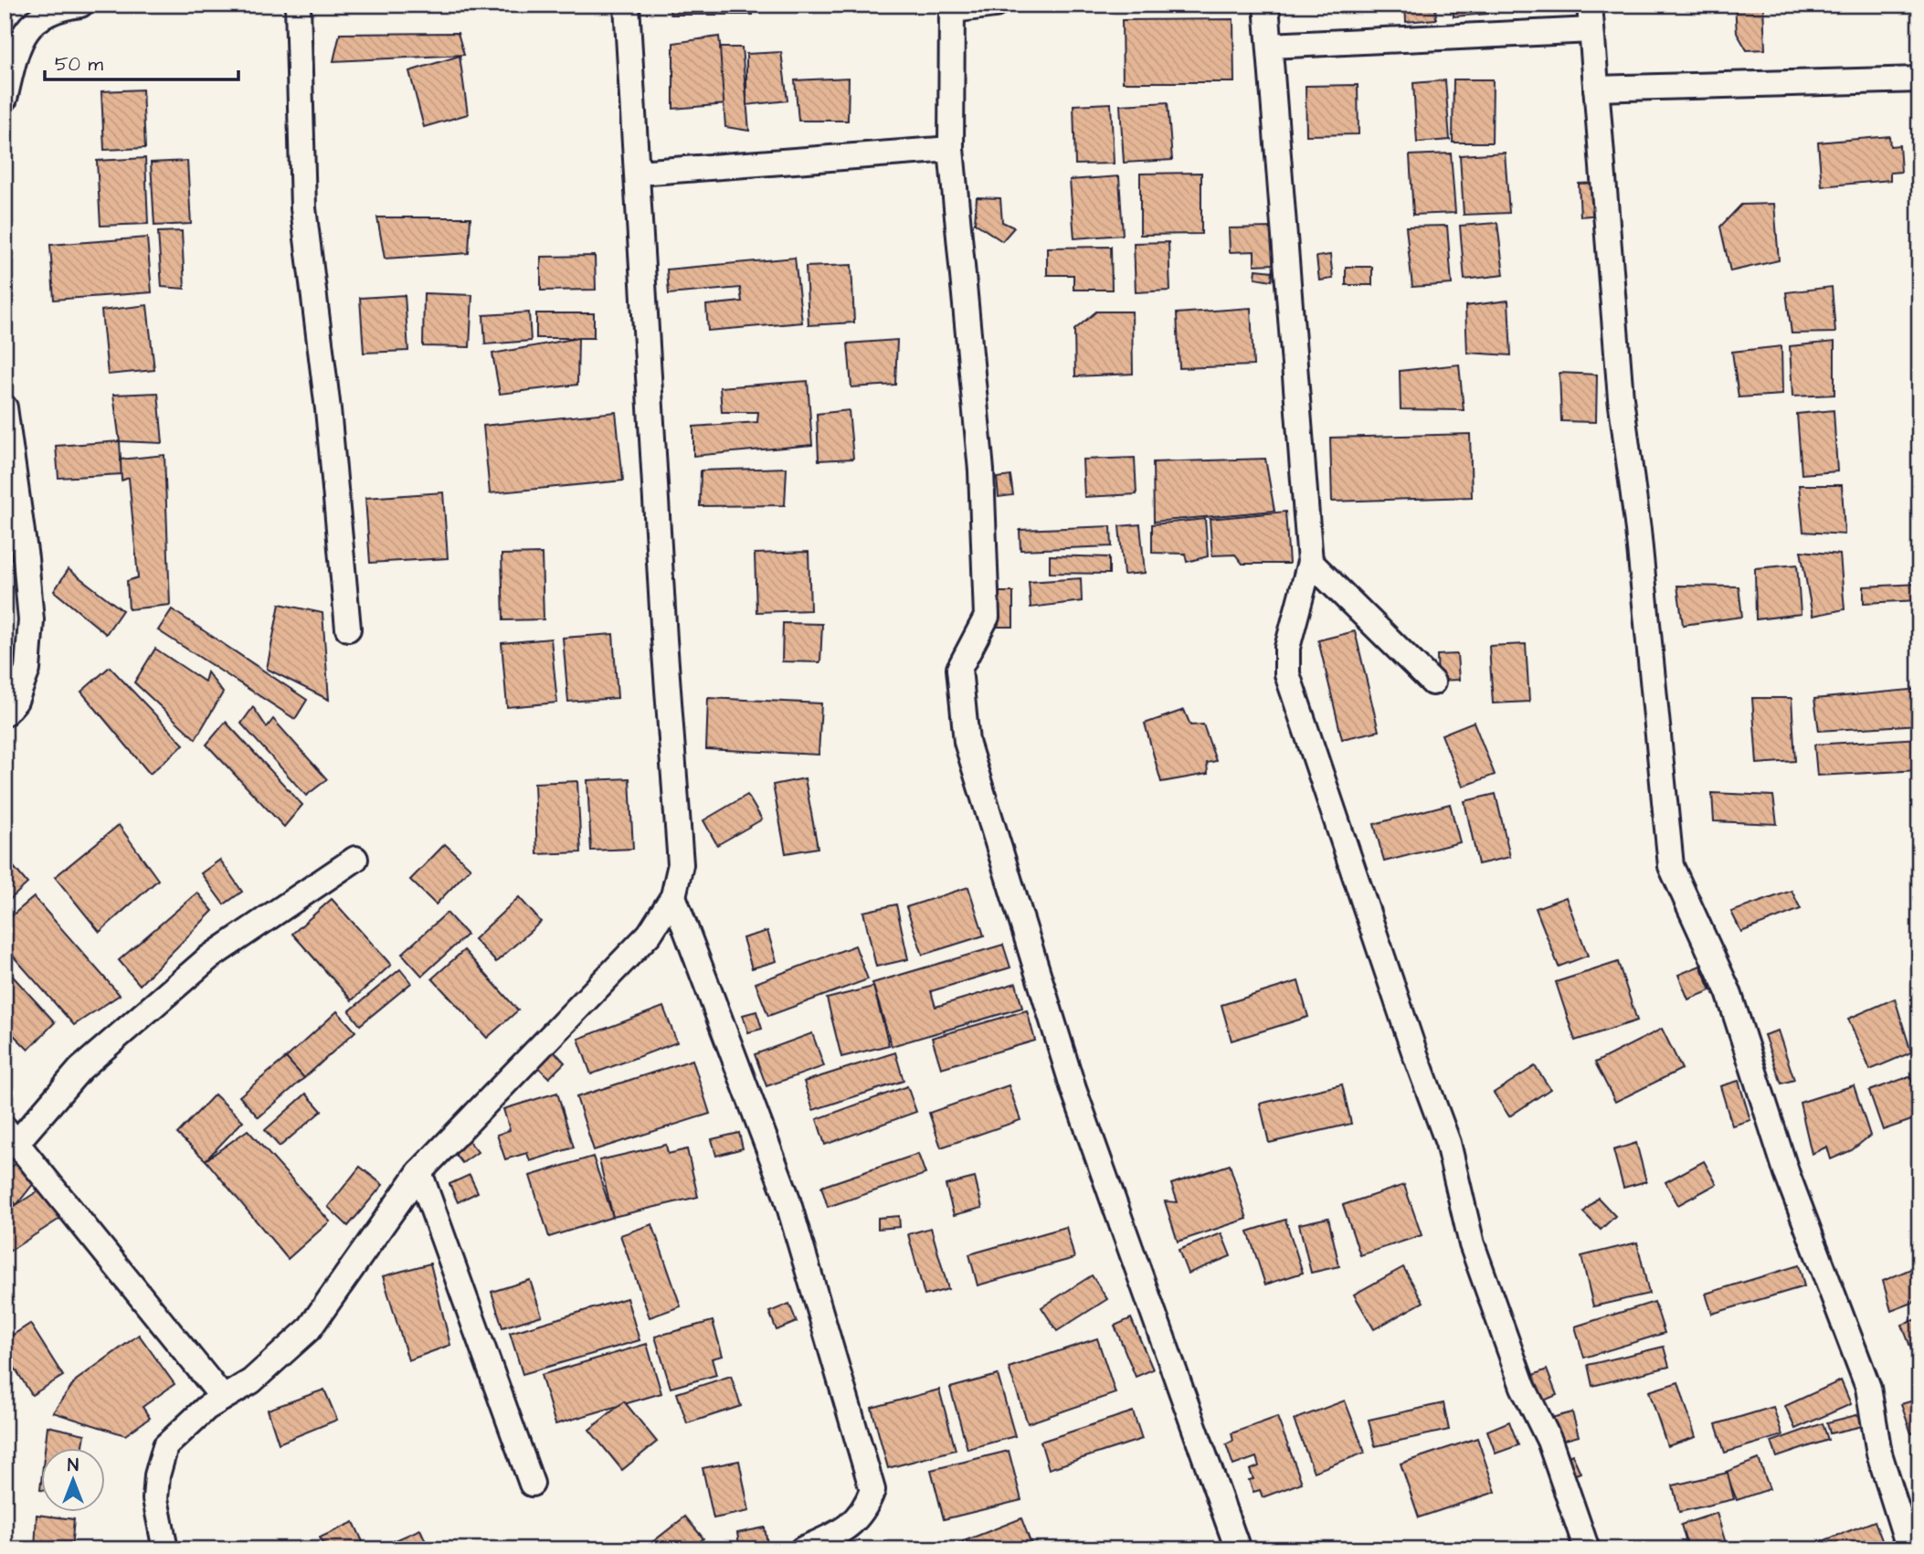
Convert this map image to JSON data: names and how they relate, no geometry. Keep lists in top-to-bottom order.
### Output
{
  "scale_bar": "50 m",
  "north": "top"
}
